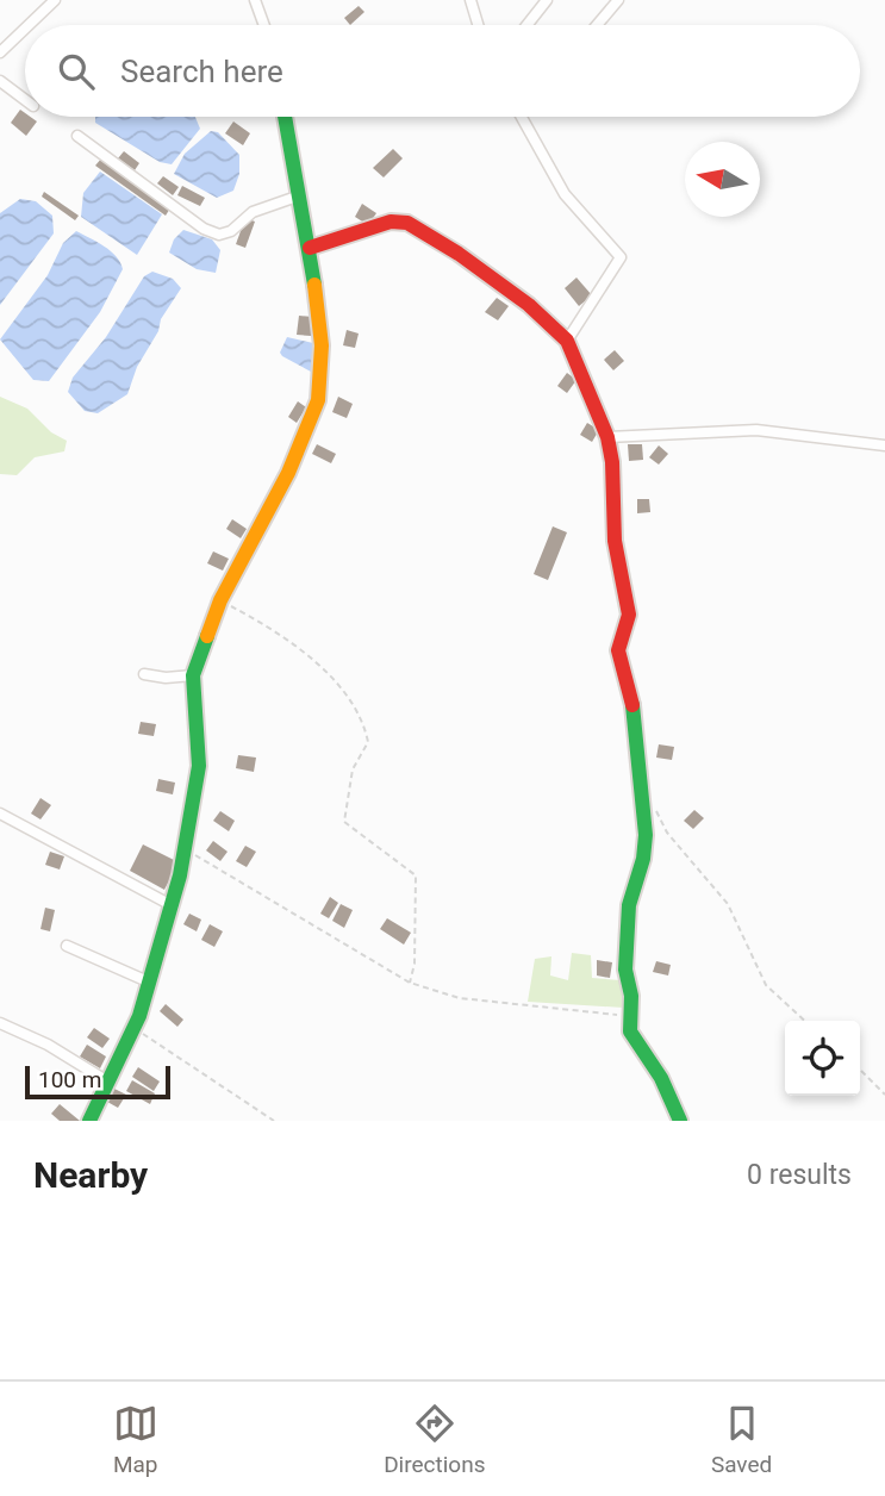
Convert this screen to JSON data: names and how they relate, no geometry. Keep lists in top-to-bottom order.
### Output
{
  "scale_bar": "100 m",
  "north": "left",
  "page": {
    "search": "Search here",
    "scale": "100 m",
    "heading": ["Nearby", "0 results"],
    "nav": ["Map", "Directions", "Saved"]
  }
}
